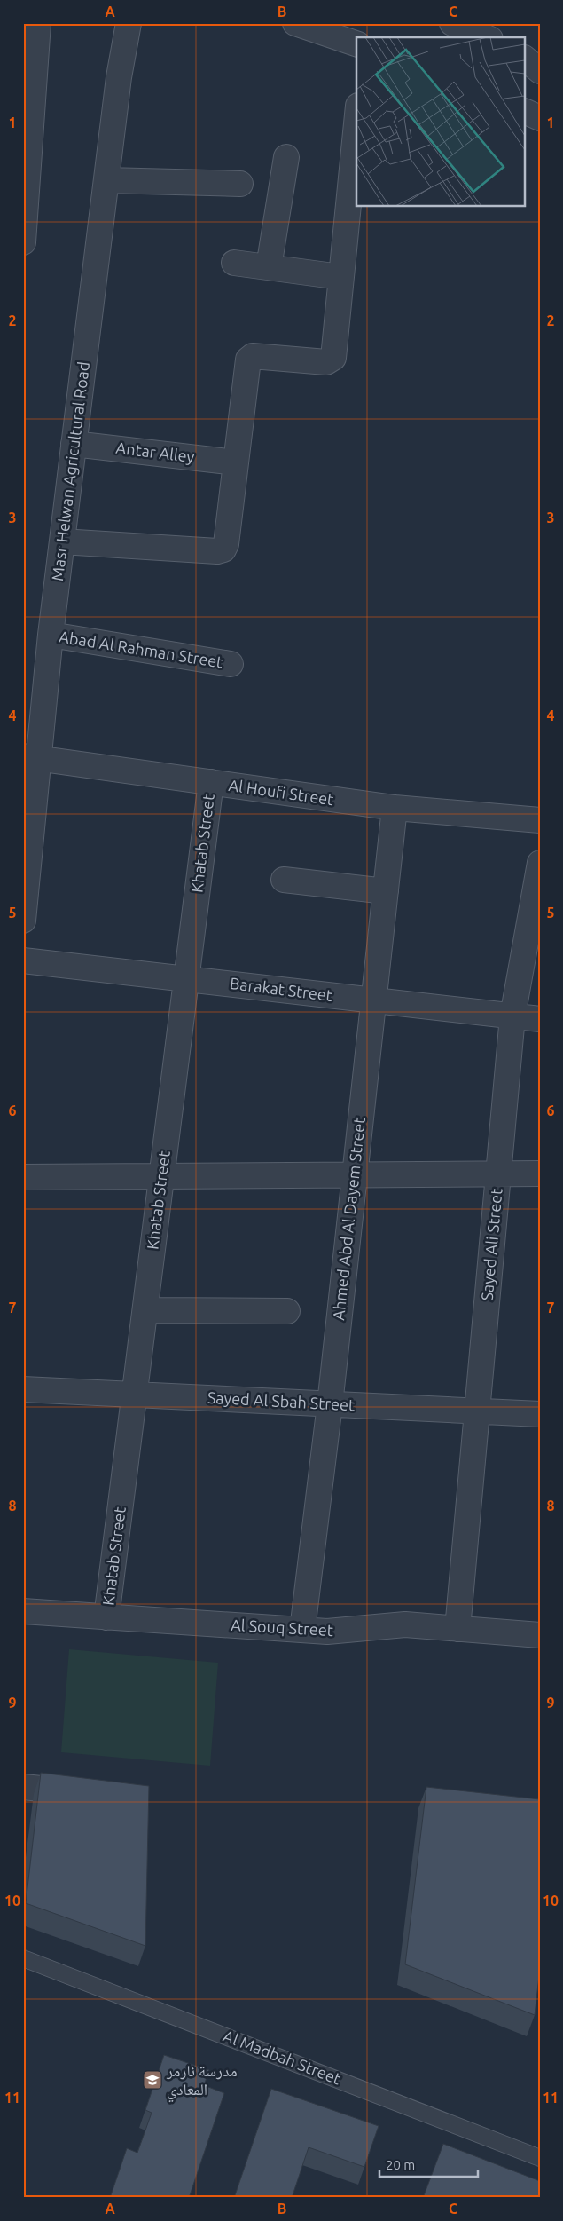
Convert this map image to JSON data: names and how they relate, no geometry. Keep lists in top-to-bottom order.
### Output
{
  "streets": {
    "street": [
      "Antar Alley",
      "Masr Helwan Agricultural Road",
      "Abad Al Rahman Street",
      "Al Houfi Street",
      "Khatab Street",
      "Barakat Street",
      "Ahmed Abd Al Dayem Street",
      "Sayed Ali Street",
      "Sayed Al Sbah Street",
      "Al Souq Street"
    ],
    "lane": ["Al Madbah Street"]
  },
  "crossings": [
    ["Antar Alley", "Masr Helwan Agricultural Road"],
    ["Masr Helwan Agricultural Road", "Abad Al Rahman Street"],
    ["Masr Helwan Agricultural Road", "Al Houfi Street"],
    ["Al Houfi Street", "Khatab Street"],
    ["Al Houfi Street", "Ahmed Abd Al Dayem Street"],
    ["Khatab Street", "Barakat Street"],
    ["Khatab Street", "Sayed Al Sbah Street"],
    ["Khatab Street", "Al Souq Street"],
    ["Barakat Street", "Ahmed Abd Al Dayem Street"],
    ["Barakat Street", "Sayed Ali Street"],
    ["Ahmed Abd Al Dayem Street", "Sayed Al Sbah Street"],
    ["Ahmed Abd Al Dayem Street", "Al Souq Street"],
    ["Sayed Ali Street", "Sayed Al Sbah Street"],
    ["Sayed Ali Street", "Al Souq Street"]
  ],
  "places": {
    "school or university": ["مدرسة نارمر المعادي"]
  },
  "scale_bar": "20 m",
  "grid": {
    "columns": ["A", "B", "C"],
    "rows": [
      "1",
      "2",
      "3",
      "4",
      "5",
      "6",
      "7",
      "8",
      "9",
      "10",
      "11"
    ]
  }
}
